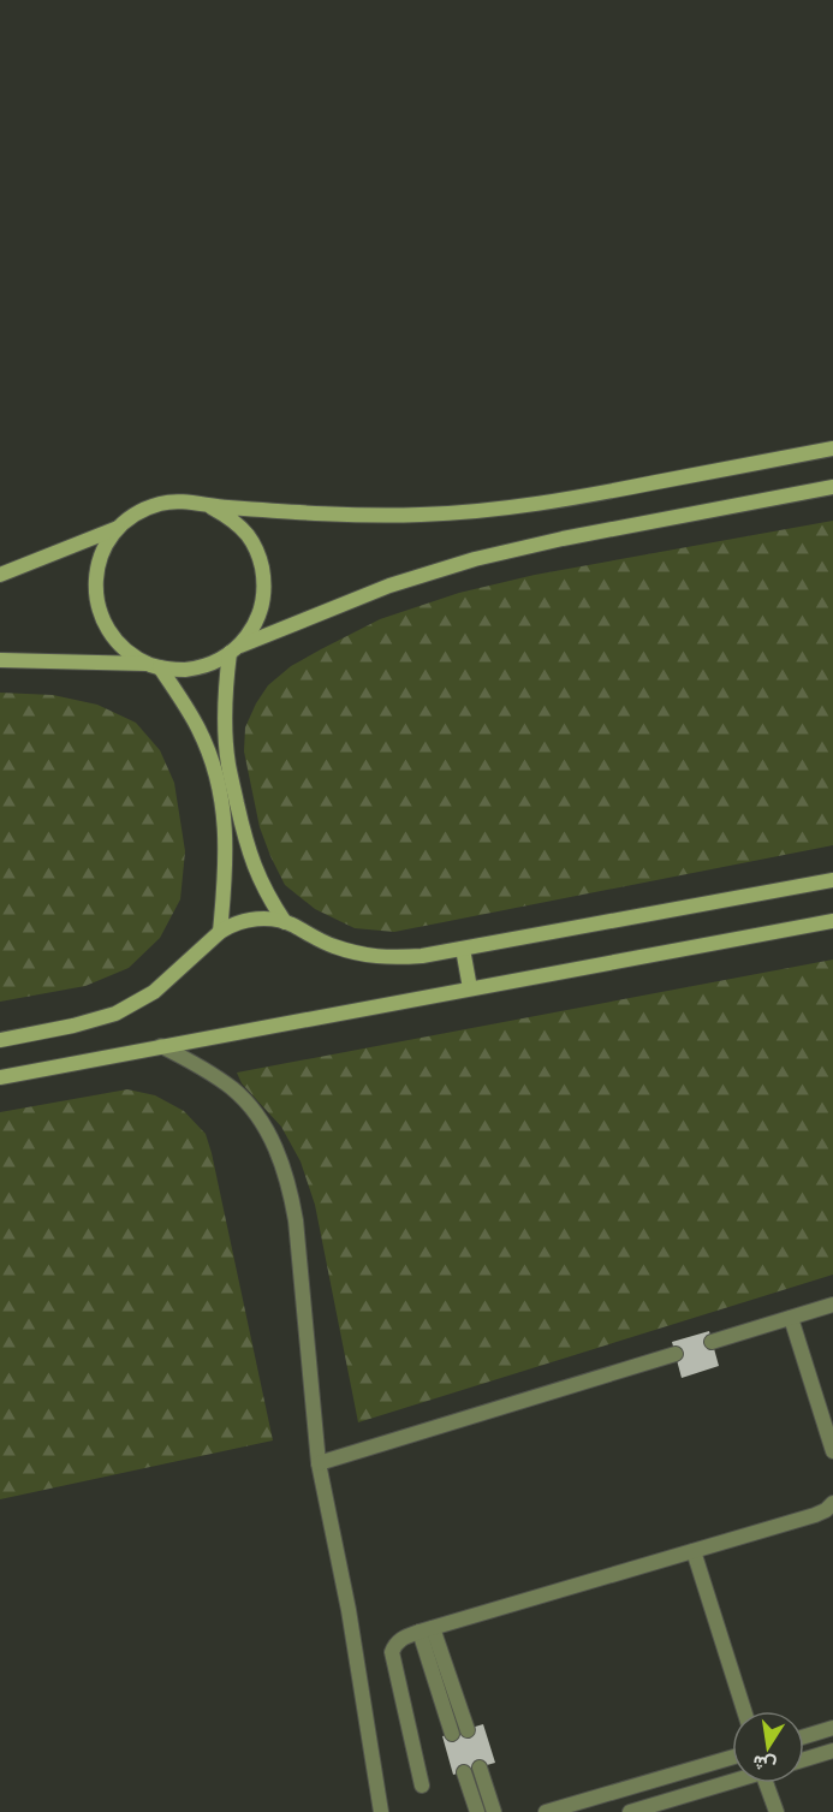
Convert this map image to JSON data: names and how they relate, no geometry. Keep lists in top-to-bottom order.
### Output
{
  "north": "bottom"
}
